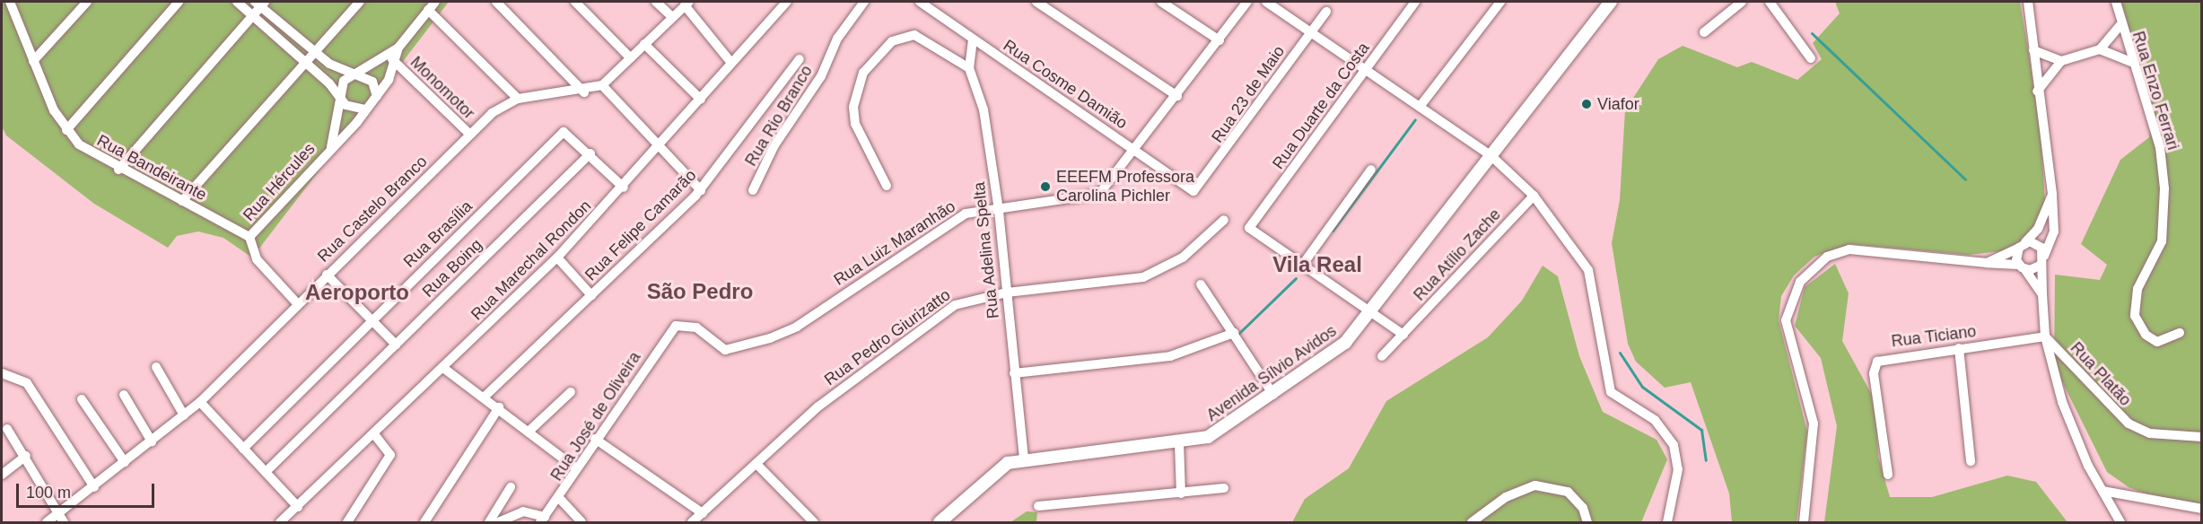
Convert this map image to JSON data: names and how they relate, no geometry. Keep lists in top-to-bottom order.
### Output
{
  "streets": {
    "main road": ["Avenida Sílvio Avidos"],
    "street": [
      "Rua Cosme Damião",
      "Monomotor",
      "Rua Enzo Ferrari",
      "Rua 23 de Maio",
      "Rua Duarte da Costa",
      "Rua Rio Branco",
      "Rua Bandeirante",
      "Rua Hércules",
      "Rua Castelo Branco",
      "Rua Felipe Camarão",
      "Rua Brasília",
      "Rua Luiz Maranhão",
      "Rua Adelina Spelta",
      "Rua Atílio Zache",
      "Rua Marechal Rondon",
      "Rua Boing",
      "Rua Ticiano",
      "Rua Pedro Giurizatto",
      "Rua Platão",
      "Rua José de Oliveira"
    ]
  },
  "crossings": [
    ["Rua Cosme Damião", "Rua 23 de Maio"],
    ["Rua Cosme Damião", "Rua Luiz Maranhão"],
    ["Rua Cosme Damião", "Rua Adelina Spelta"],
    ["Monomotor", "Rua Hércules"],
    ["Monomotor", "Rua Castelo Branco"],
    ["Rua Bandeirante", "Rua Hércules"],
    ["Rua Brasília", "Rua Boing"],
    ["Rua Luiz Maranhão", "Rua Adelina Spelta"],
    ["Rua Luiz Maranhão", "Rua José de Oliveira"],
    ["Rua Adelina Spelta", "Rua Pedro Giurizatto"],
    ["Rua Adelina Spelta", "Avenida Sílvio Avidos"],
    ["Rua Ticiano", "Rua Platão"]
  ],
  "districts": ["Vila Real", "São Pedro", "Aeroporto"],
  "places": ["Viafor", "EEEFM Professora Carolina Pichler"],
  "scale_bar": "100 m"
}
